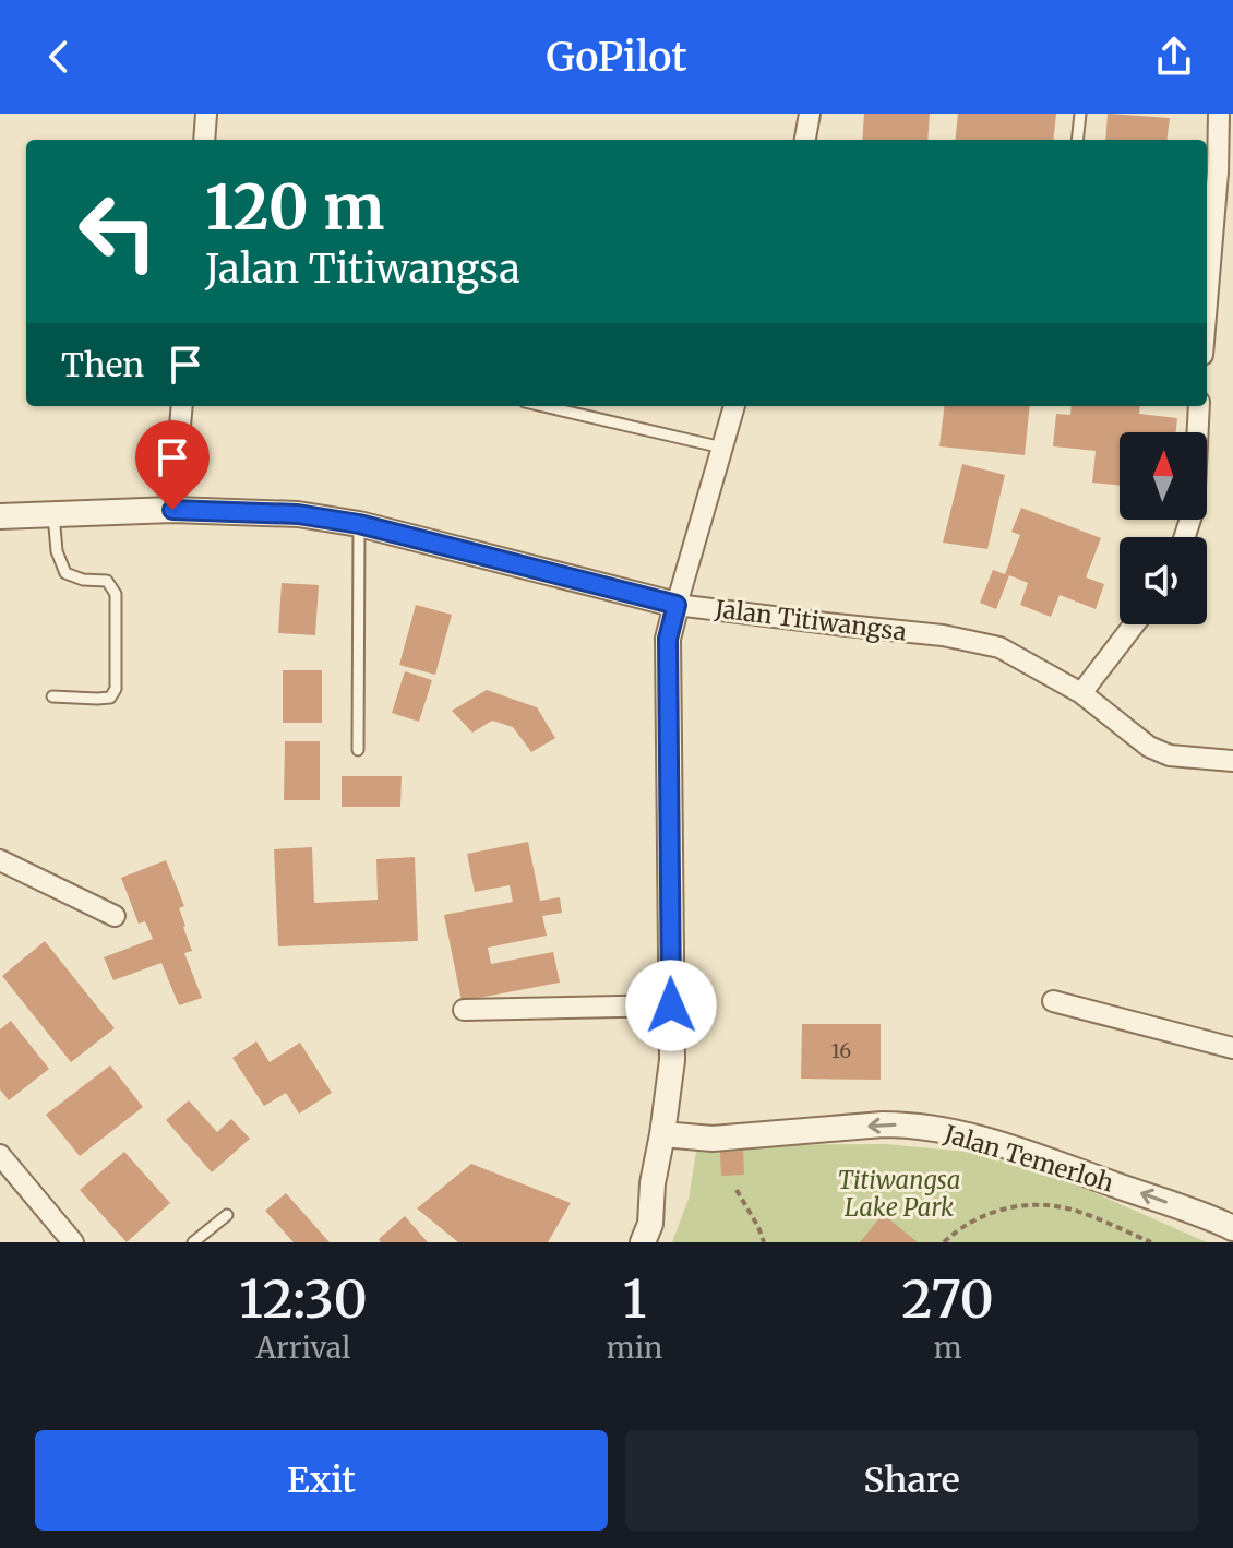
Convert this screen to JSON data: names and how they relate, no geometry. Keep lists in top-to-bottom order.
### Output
{
  "streets": {
    "street": ["Jalan Titiwangsa", "Jalan Temerloh"]
  },
  "parks": ["Titiwangsa Lake Park"],
  "house_numbers": ["16"],
  "north": "top",
  "page": {
    "header": "GoPilot",
    "turn": ["120 m", "Jalan Titiwangsa"],
    "then": "Then",
    "eta": [
      "12:30",
      "Arrival",
      "1",
      "min",
      "270",
      "m"
    ],
    "buttons": ["Exit", "Share"]
  }
}
